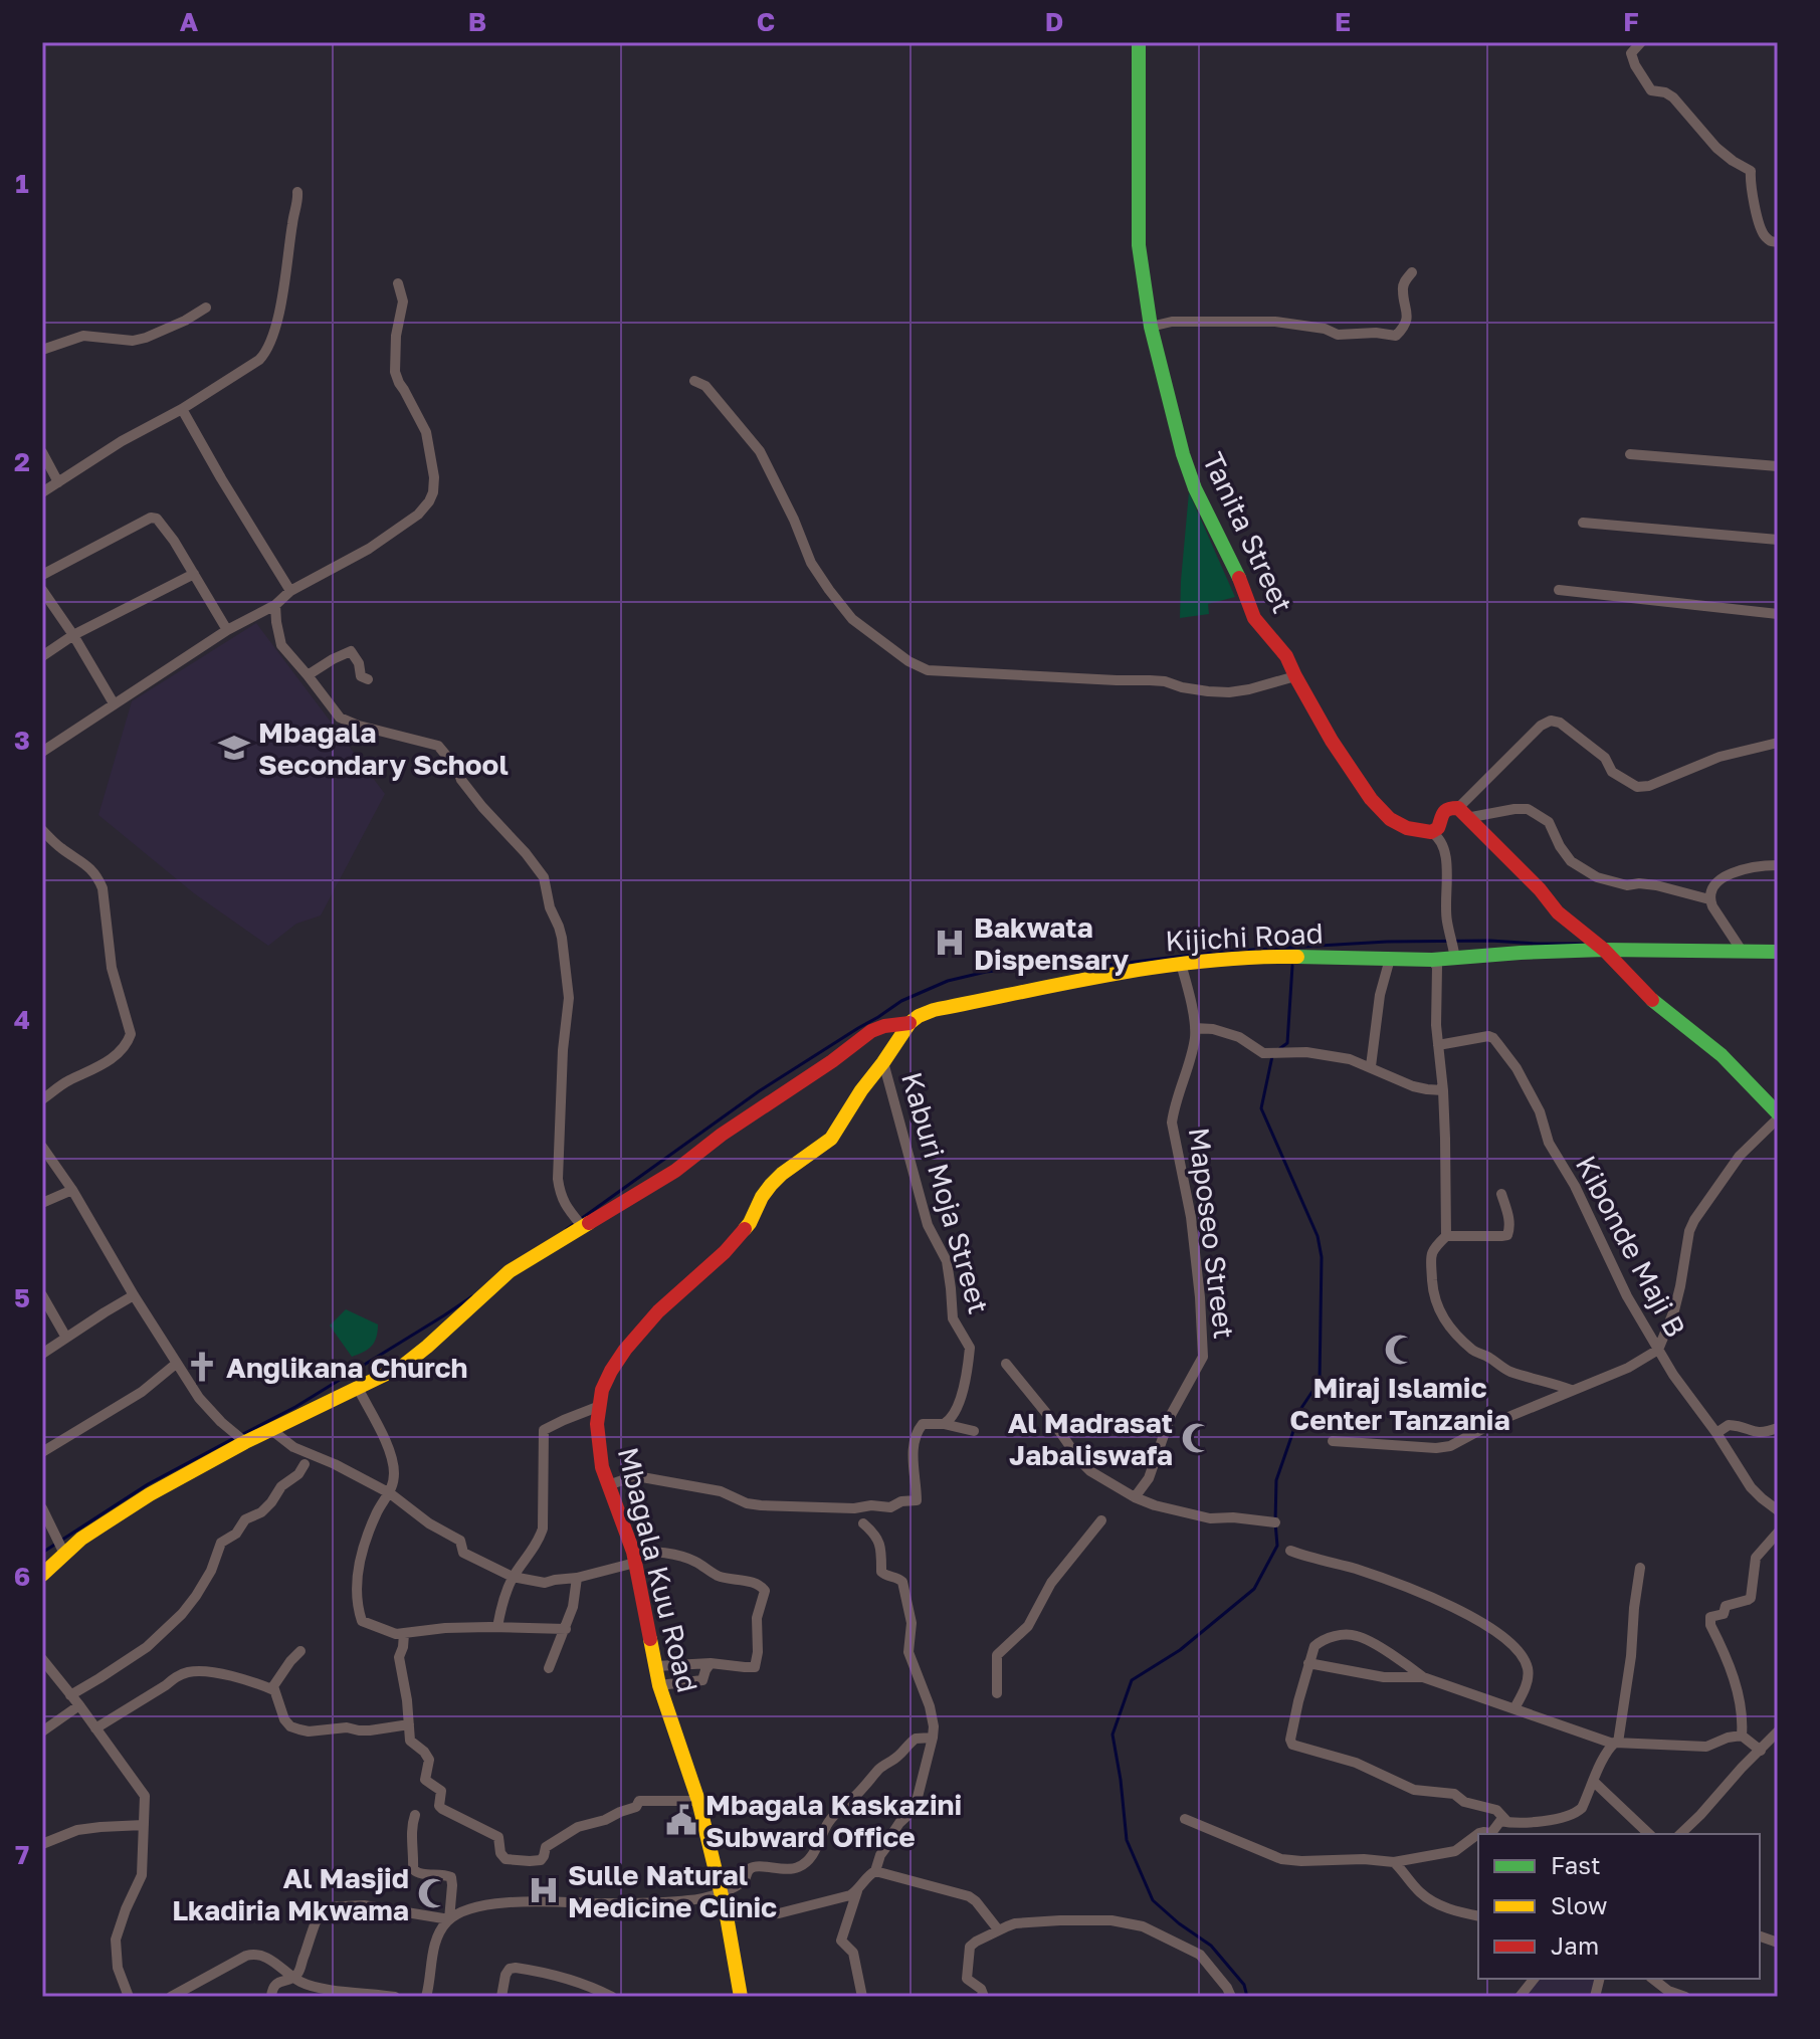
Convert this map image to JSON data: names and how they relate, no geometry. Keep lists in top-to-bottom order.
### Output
{
  "streets": {
    "street": [
      "Tanita Street",
      "Kijichi Road",
      "Kaburi Moja Street",
      "Maposeo Street",
      "Kibonde Maji B",
      "Mbagala Kuu Road"
    ]
  },
  "crossings": [
    ["Kijichi Road", "Maposeo Street"],
    ["Kijichi Road", "Mbagala Kuu Road"],
    ["Kaburi Moja Street", "Mbagala Kuu Road"]
  ],
  "places": {
    "school or university": ["Mbagala Secondary School"],
    "hospital": ["Bakwata Dispensary", "Sulle Natural Medicine Clinic"],
    "mosque": ["Miraj Islamic Center Tanzania", "Al Madrasat Jabaliswafa", "Al Masjid Lkadiria Mkwama"],
    "church": ["Anglikana Church"],
    "public building": ["Mbagala Kaskazini Subward Office"]
  },
  "legend": ["Fast", "Slow", "Jam"],
  "grid": {
    "columns": [
      "A",
      "B",
      "C",
      "D",
      "E",
      "F"
    ],
    "rows": [
      "1",
      "2",
      "3",
      "4",
      "5",
      "6",
      "7"
    ]
  }
}
